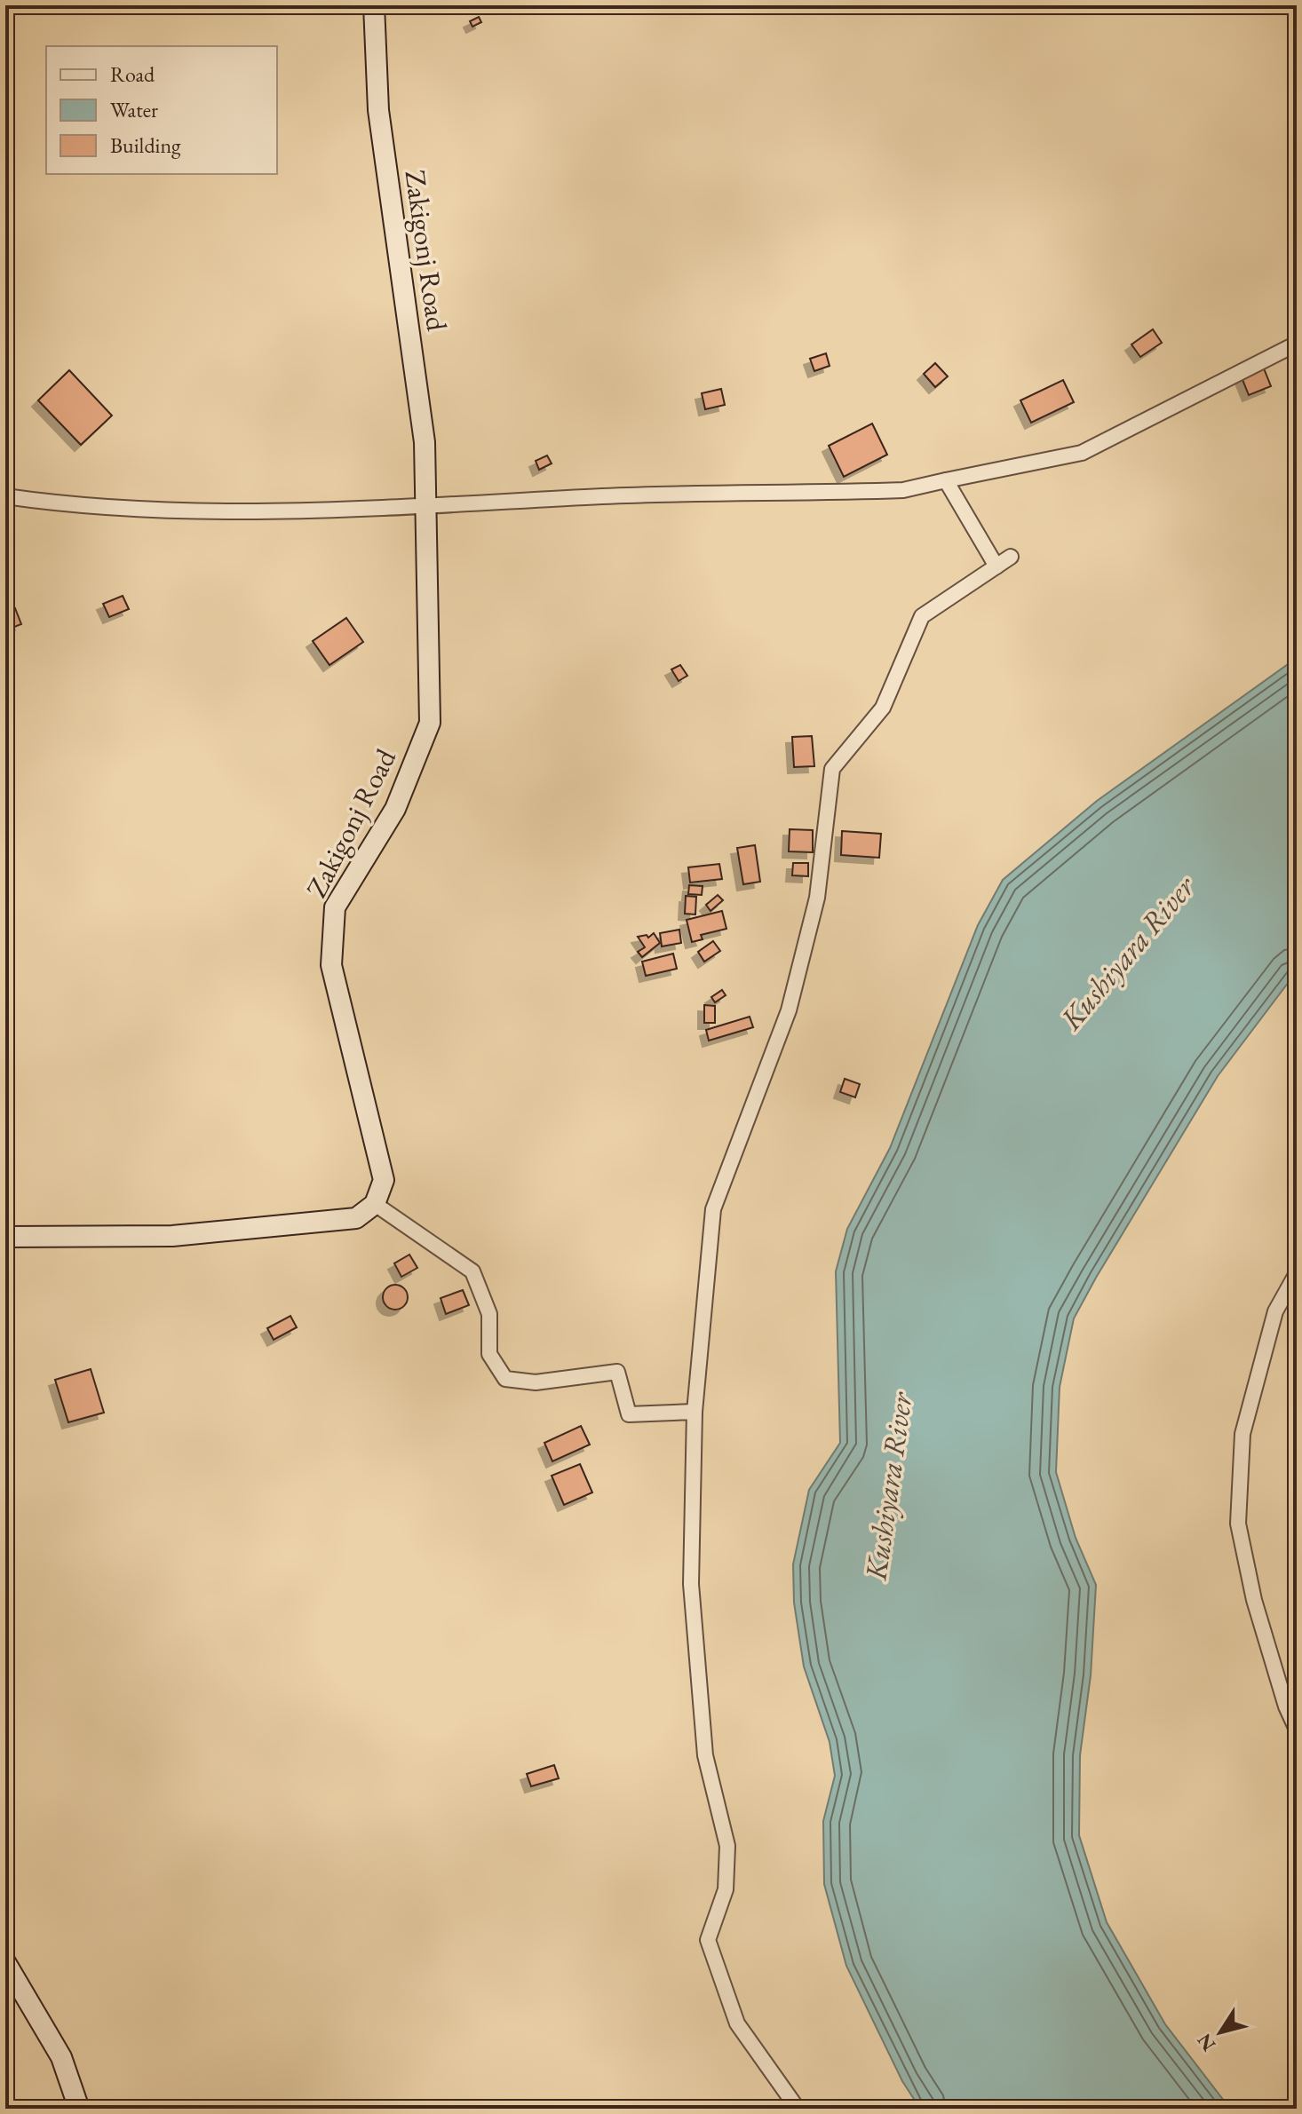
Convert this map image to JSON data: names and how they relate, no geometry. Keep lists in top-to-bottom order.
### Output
{
  "streets": {
    "main road": ["Zakigonj Road"]
  },
  "water": ["Kushiyara River"],
  "legend": ["Road", "Water", "Building"],
  "north": "bottom left"
}
